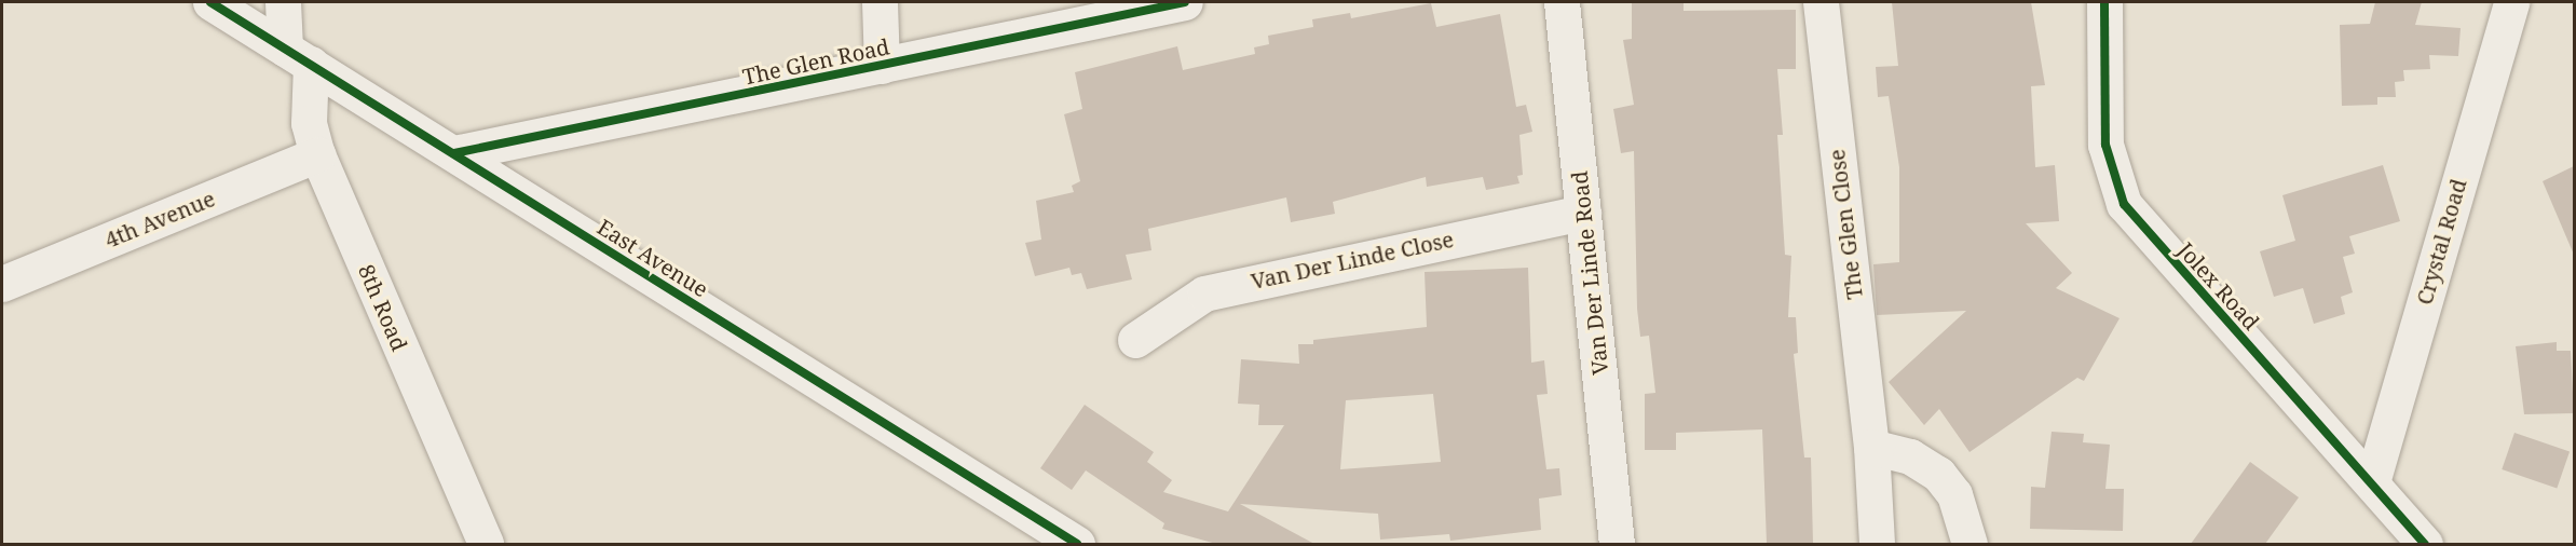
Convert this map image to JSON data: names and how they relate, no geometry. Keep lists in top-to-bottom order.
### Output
{
  "streets": {
    "street": [
      "The Glen Road",
      "4th Avenue",
      "The Glen Close",
      "Crystal Road",
      "East Avenue",
      "Van Der Linde Close",
      "Van Der Linde Road",
      "Jolex Road",
      "8th Road"
    ]
  },
  "crossings": [
    ["The Glen Road", "East Avenue"],
    ["4th Avenue", "8th Road"],
    ["Crystal Road", "Jolex Road"],
    ["East Avenue", "8th Road"],
    ["Van Der Linde Close", "Van Der Linde Road"]
  ]
}
